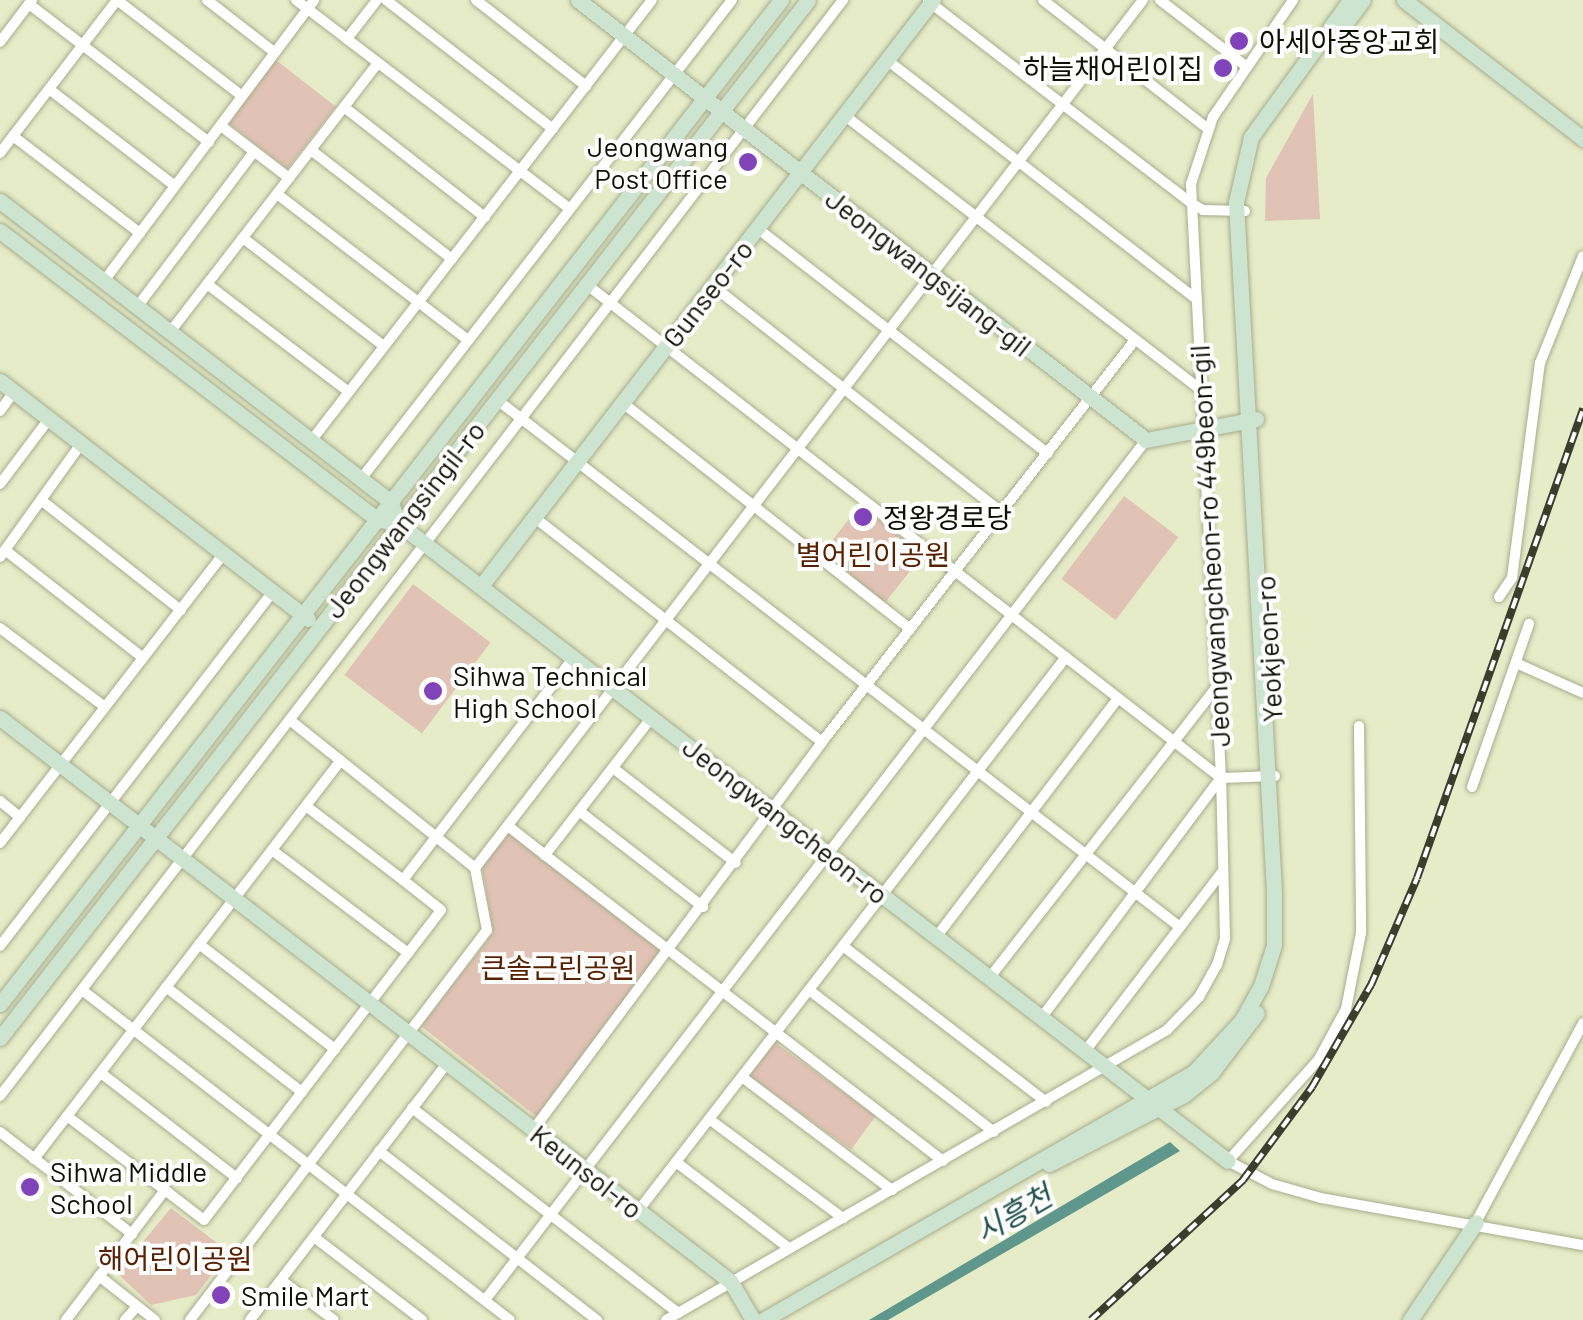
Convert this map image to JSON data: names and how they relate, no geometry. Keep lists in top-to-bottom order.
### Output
{
  "streets": {
    "street": [
      "Jeongwangsijang-gil",
      "Gunseo-ro",
      "Jeongwangsingil-ro",
      "Jeongwangcheon-ro 449beon-gil",
      "Yeokjeon-ro",
      "Jeongwangcheon-ro",
      "Keunsol-ro"
    ]
  },
  "crossings": [
    ["Jeongwangsijang-gil", "Gunseo-ro"],
    ["Jeongwangsijang-gil", "Jeongwangsingil-ro"],
    ["Gunseo-ro", "Jeongwangcheon-ro"],
    ["Jeongwangsingil-ro", "Jeongwangcheon-ro"],
    ["Jeongwangsingil-ro", "Keunsol-ro"],
    ["Jeongwangcheon-ro 449beon-gil", "Jeongwangcheon-ro"],
    ["Jeongwangcheon-ro 449beon-gil", "Keunsol-ro"],
    ["Yeokjeon-ro", "Jeongwangcheon-ro"]
  ],
  "water": ["시흥천"],
  "parks": ["별어린이공원", "큰솔근린공원", "해어린이공원"],
  "places": [
    "아세아중앙교회",
    "하늘채어린이집",
    "Jeongwang Post Office",
    "정왕경로당",
    "Sihwa Technical High School",
    "Sihwa Middle School",
    "Smile Mart"
  ]
}
